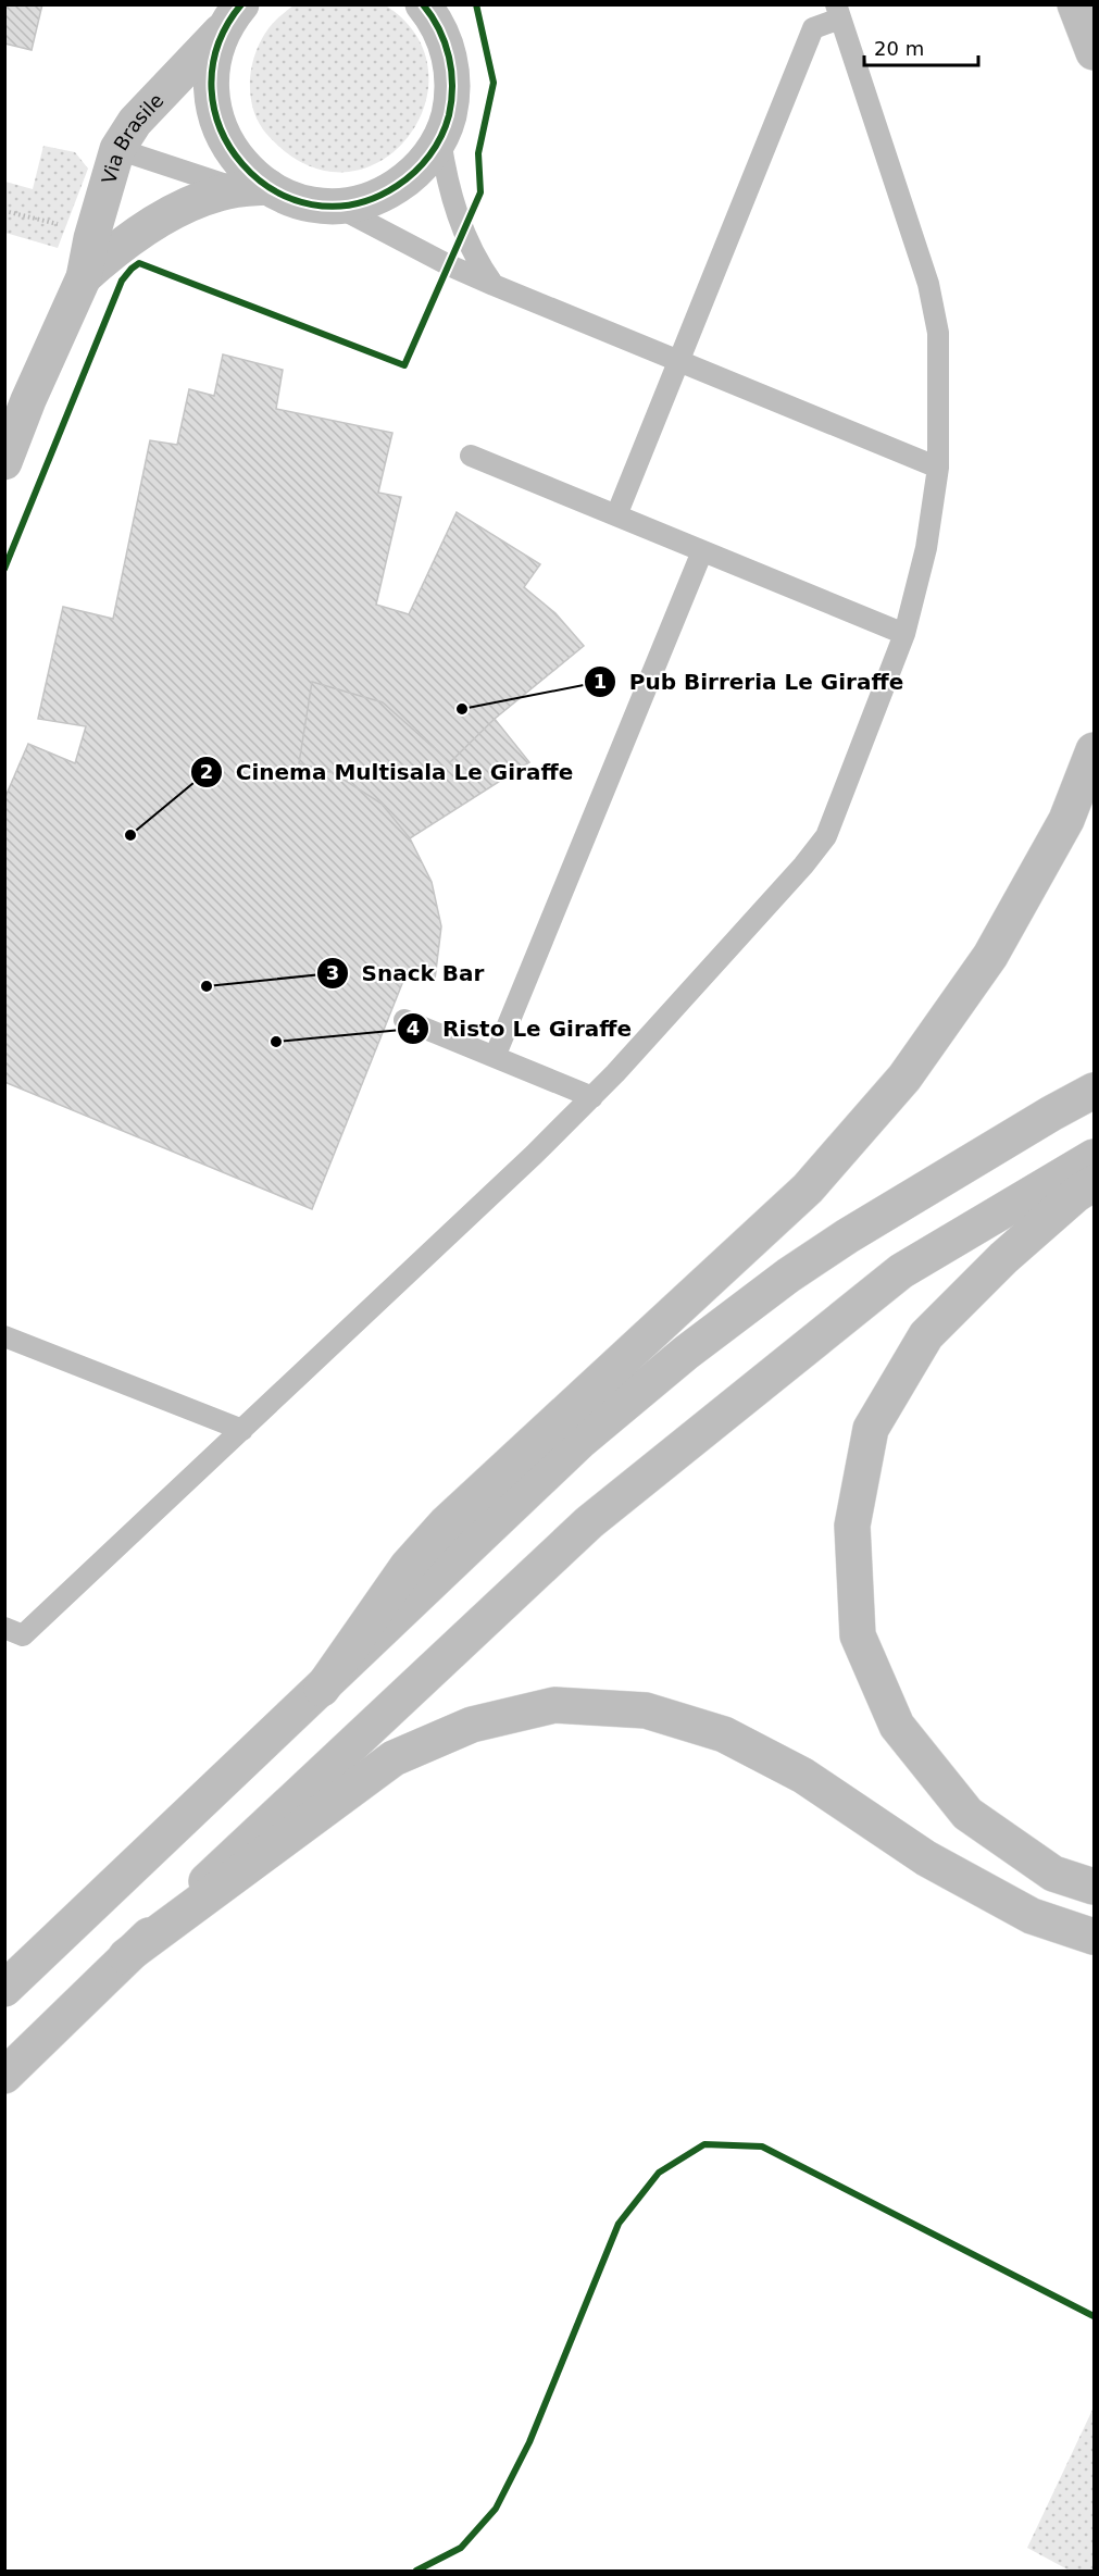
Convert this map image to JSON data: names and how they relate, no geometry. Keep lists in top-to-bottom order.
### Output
{
  "streets": {
    "main road": ["Via Brasile"]
  },
  "places": [
    "Pub Birreria Le Giraffe",
    "Cinema Multisala Le Giraffe",
    "Snack Bar",
    "Risto Le Giraffe"
  ],
  "scale_bar": "20 m"
}
